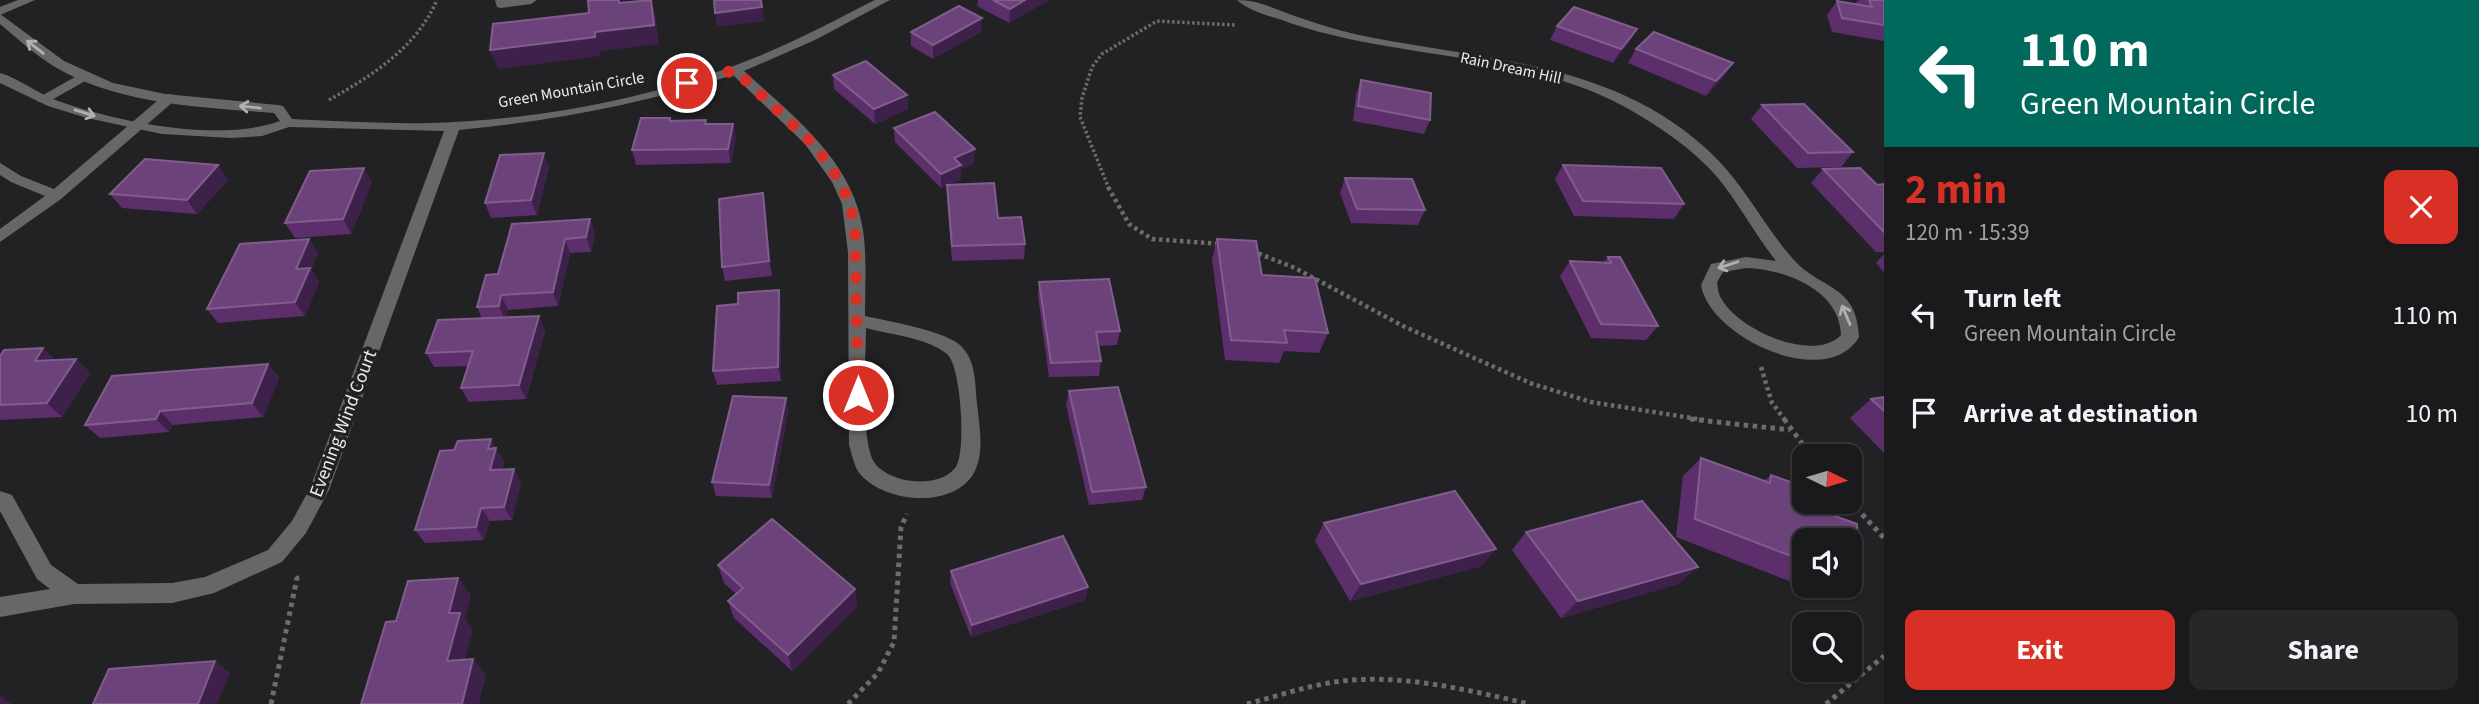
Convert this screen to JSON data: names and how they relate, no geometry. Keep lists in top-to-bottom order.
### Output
{
  "streets": {
    "street": ["Rain Dream Hill", "Green Mountain Circle", "Evening Wind Court"]
  },
  "crossings": [
    ["Green Mountain Circle", "Evening Wind Court"]
  ],
  "north": "right",
  "page": {
    "turn": ["110 m", "Green Mountain Circle"],
    "heading": ["2 min", "120 m · 15:39"],
    "list": [
      {
        "name": "Turn left",
        "note": "Green Mountain Circle",
        "value": "110 m"
      },
      {
        "name": "Arrive at destination",
        "value": "10 m"
      }
    ],
    "buttons": ["Exit", "Share"]
  }
}
